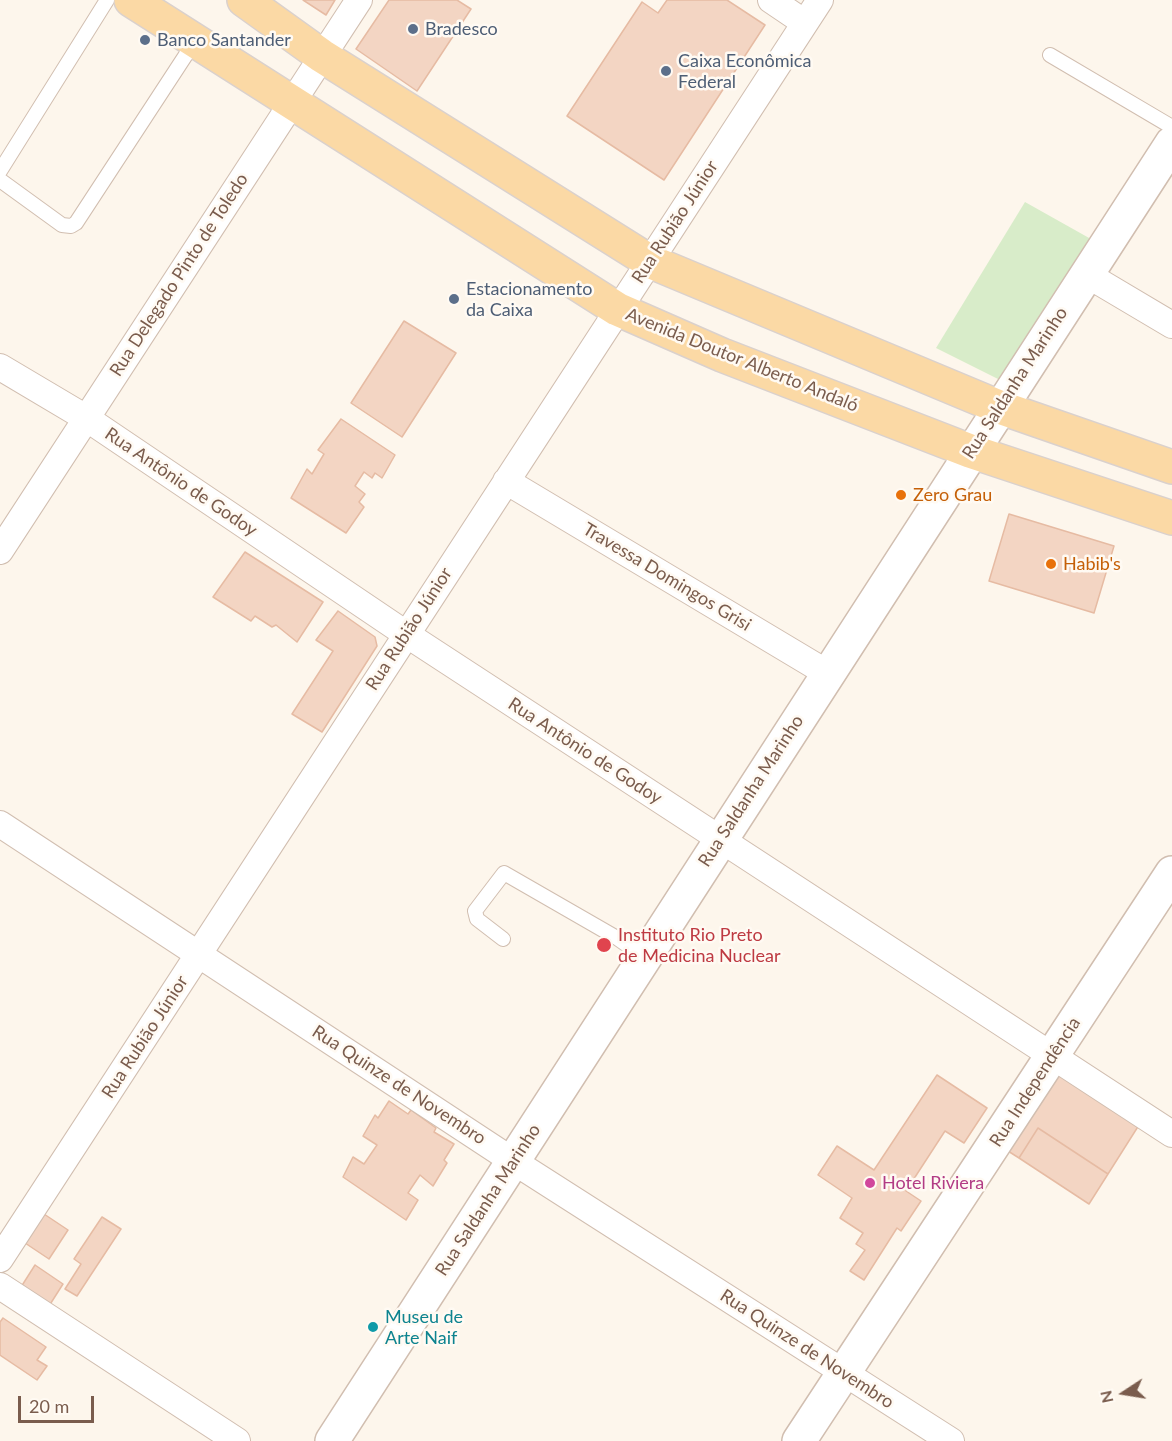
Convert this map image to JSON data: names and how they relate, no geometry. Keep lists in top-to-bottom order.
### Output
{
  "streets": {
    "main road": ["Avenida Doutor Alberto Andaló"],
    "street": [
      "Rua Rubião Júnior",
      "Rua Delegado Pinto de Toledo",
      "Rua Saldanha Marinho",
      "Rua Antônio de Godoy",
      "Travessa Domingos Grisi",
      "Rua Independência",
      "Rua Quinze de Novembro"
    ]
  },
  "crossings": [
    ["Rua Rubião Júnior", "Avenida Doutor Alberto Andaló"],
    ["Rua Rubião Júnior", "Rua Antônio de Godoy"],
    ["Rua Rubião Júnior", "Travessa Domingos Grisi"],
    ["Rua Rubião Júnior", "Rua Quinze de Novembro"],
    ["Rua Delegado Pinto de Toledo", "Avenida Doutor Alberto Andaló"],
    ["Rua Delegado Pinto de Toledo", "Rua Antônio de Godoy"],
    ["Avenida Doutor Alberto Andaló", "Rua Saldanha Marinho"],
    ["Rua Saldanha Marinho", "Rua Antônio de Godoy"],
    ["Rua Saldanha Marinho", "Travessa Domingos Grisi"],
    ["Rua Saldanha Marinho", "Rua Quinze de Novembro"],
    ["Rua Antônio de Godoy", "Rua Independência"],
    ["Rua Independência", "Rua Quinze de Novembro"]
  ],
  "places": [
    "Bradesco",
    "Banco Santander",
    "Caixa Econômica Federal",
    "Estacionamento da Caixa",
    "Zero Grau",
    "Habib's",
    "Instituto Rio Preto de Medicina Nuclear",
    "Hotel Riviera",
    "Museu de Arte Naif"
  ],
  "scale_bar": "20 m",
  "north": "left"
}
